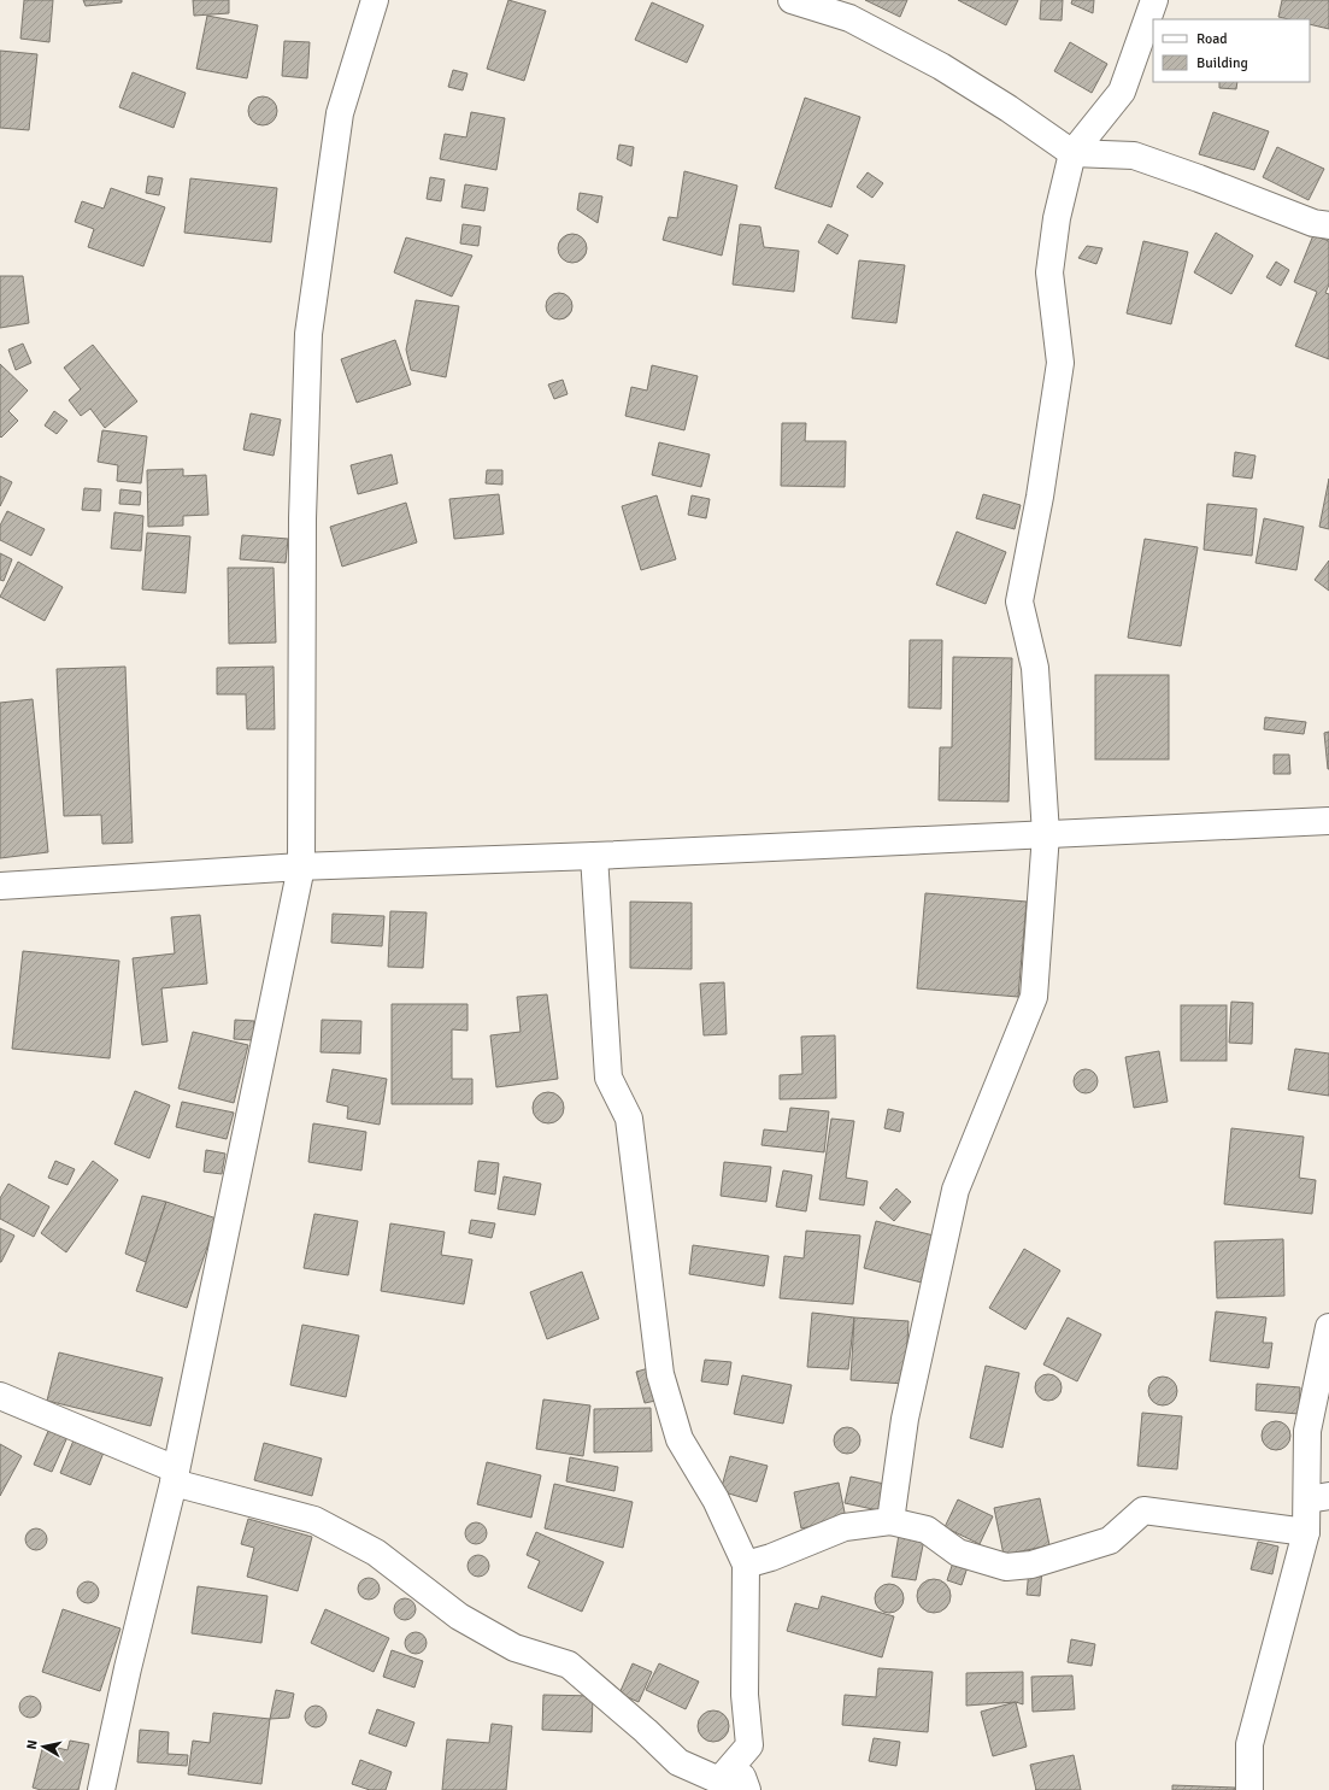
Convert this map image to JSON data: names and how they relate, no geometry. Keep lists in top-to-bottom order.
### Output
{
  "legend": ["Road", "Building"],
  "north": "left"
}
